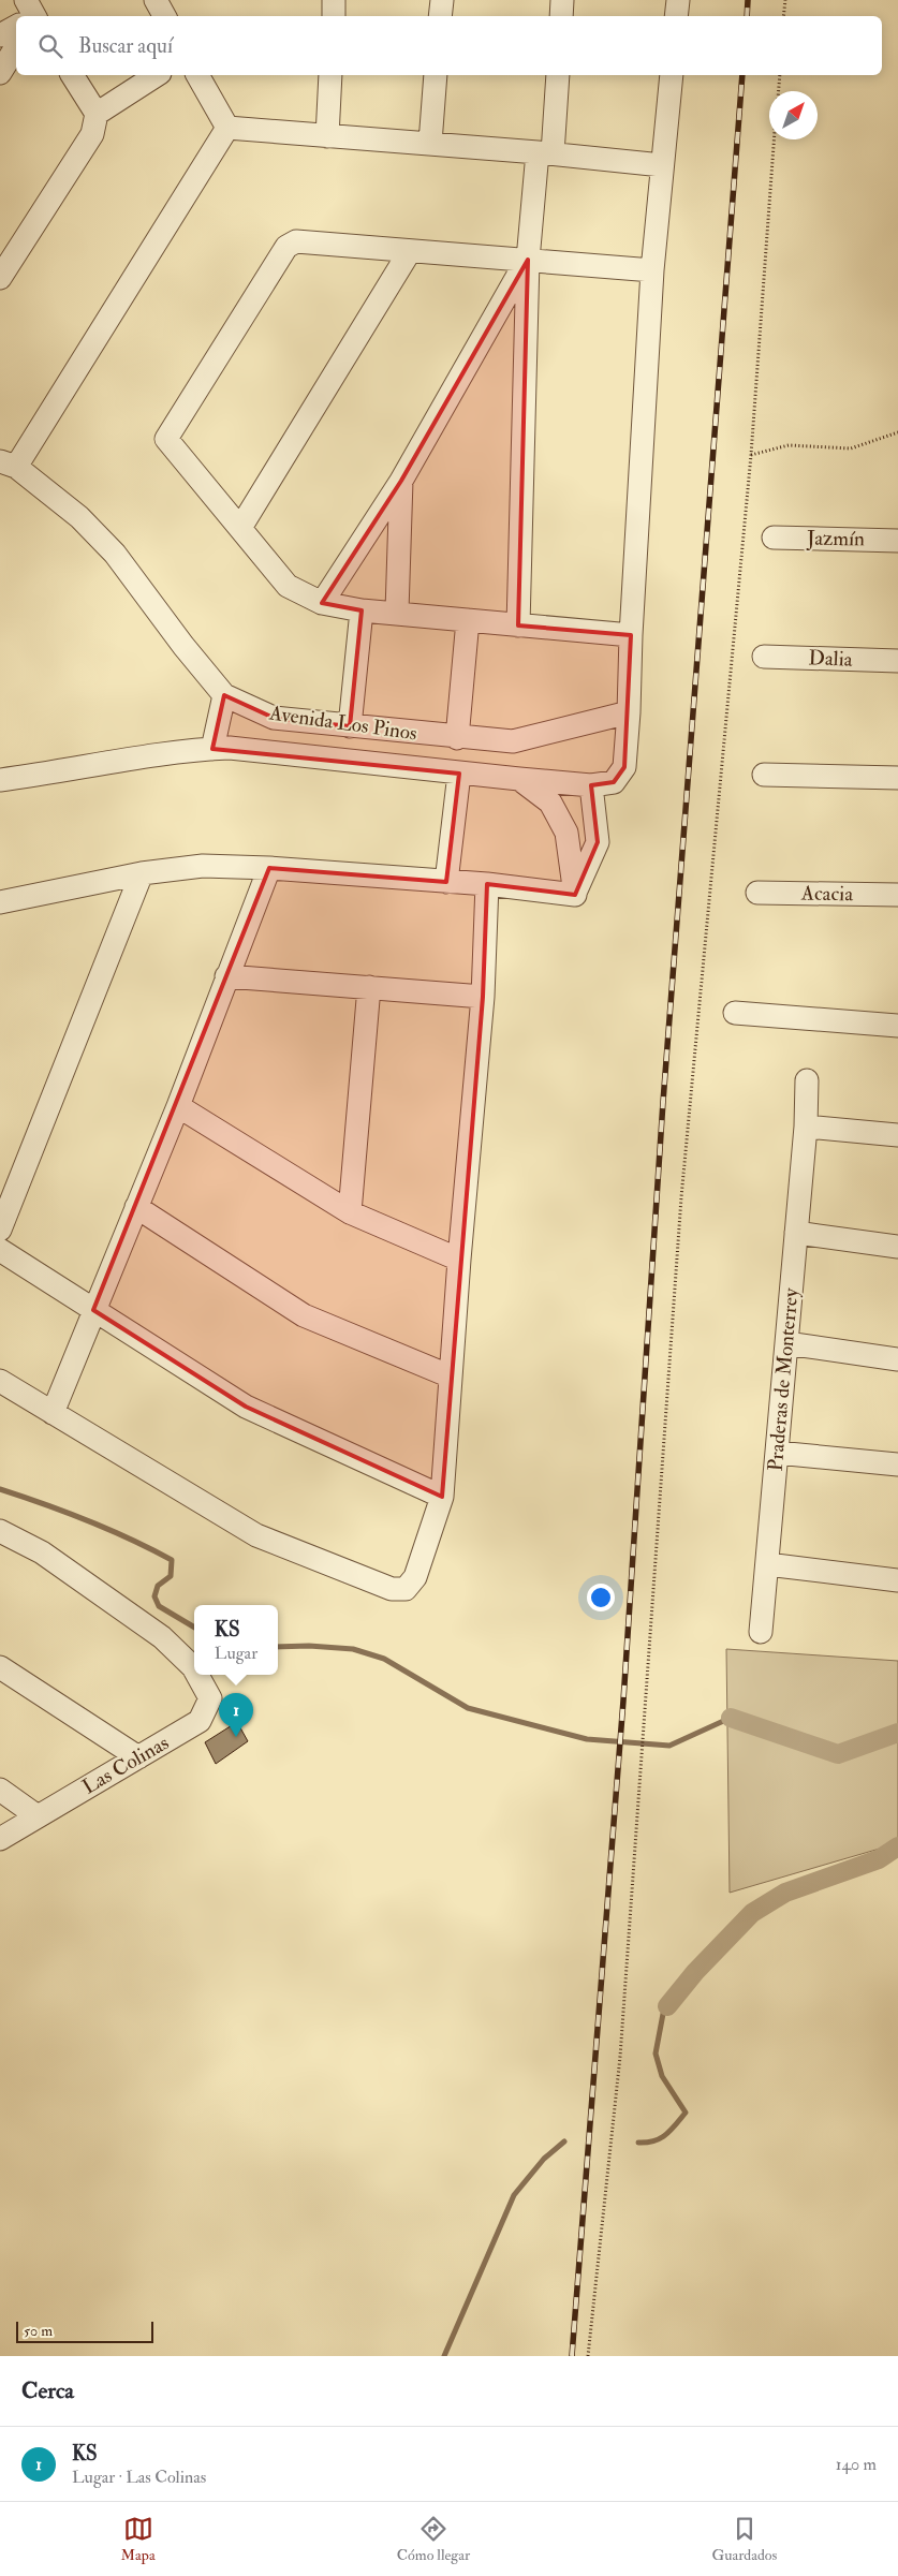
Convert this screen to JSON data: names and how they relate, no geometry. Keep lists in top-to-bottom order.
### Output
{
  "streets": {
    "street": [
      "Jazmín",
      "Dalia",
      "Avenida Los Pinos",
      "Acacia",
      "Praderas de Monterrey",
      "Las Colinas"
    ]
  },
  "scale_bar": "50 m",
  "north": "top right",
  "page": {
    "search": "Buscar aquí",
    "popup": ["KS", "Lugar"],
    "pins": "1",
    "scale": "50 m",
    "heading": "Cerca",
    "list": [
      {
        "mark": "1",
        "name": "KS",
        "note": "Lugar · Las Colinas",
        "value": "140 m"
      }
    ],
    "nav": ["Mapa", "Cómo llegar", "Guardados"]
  }
}
